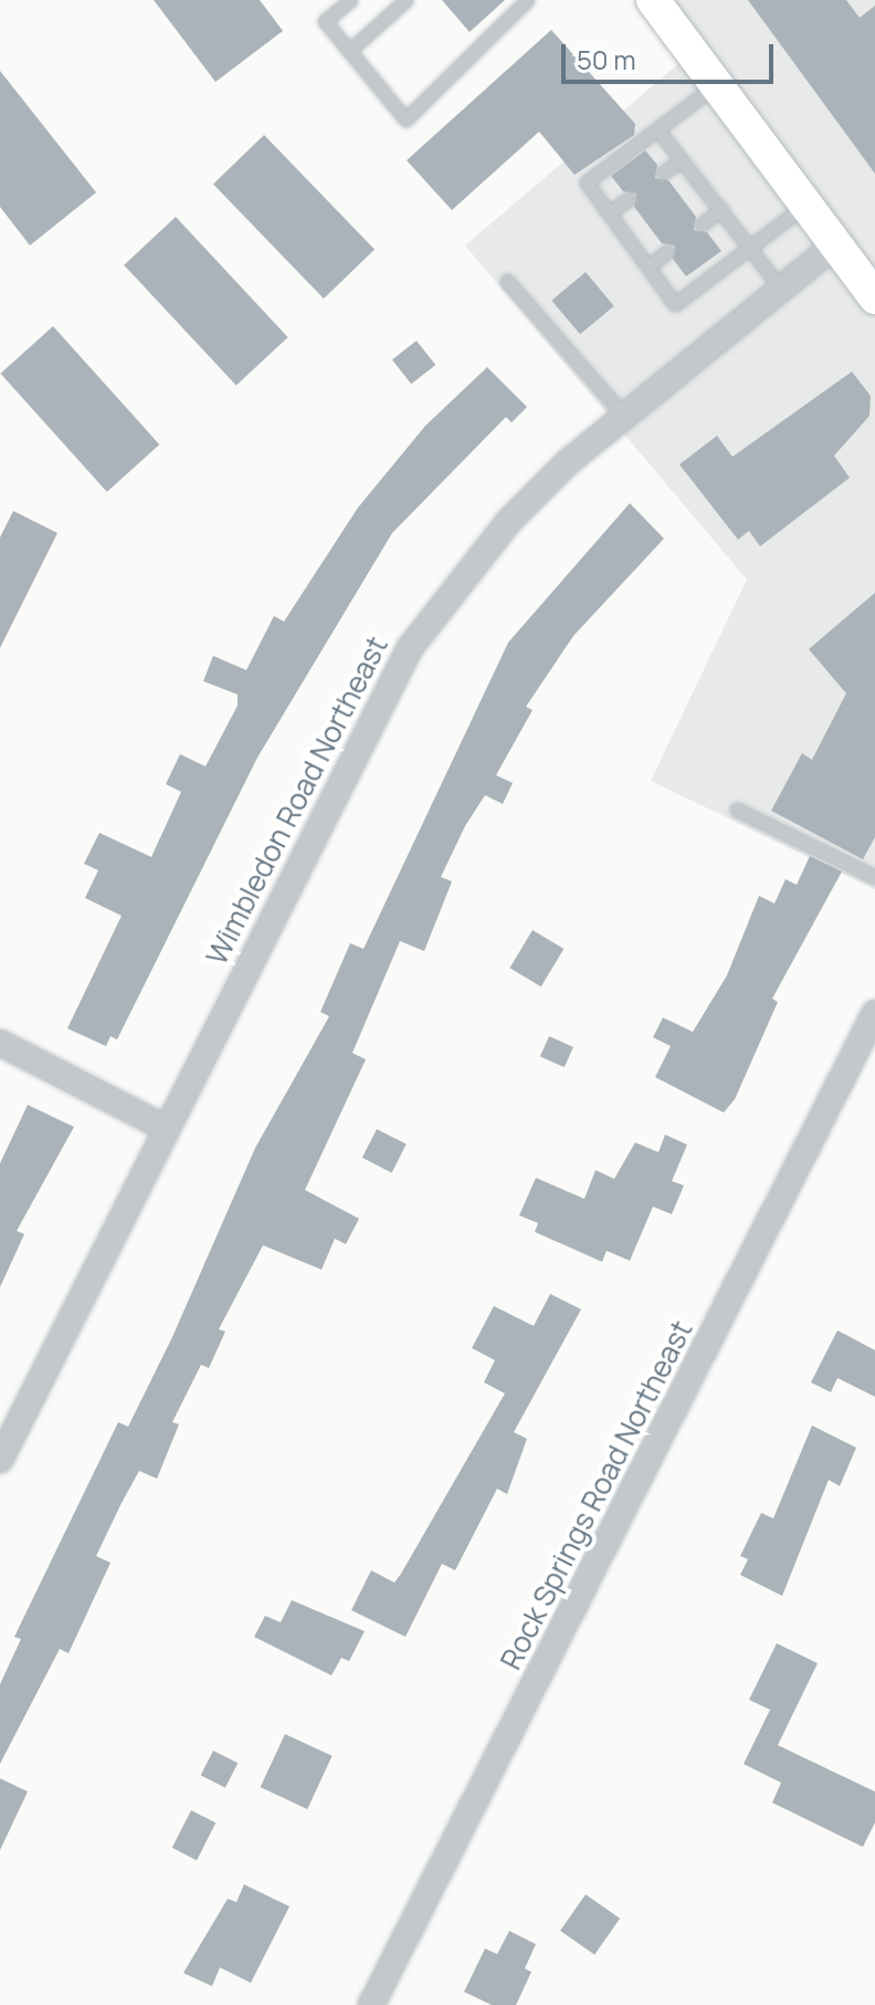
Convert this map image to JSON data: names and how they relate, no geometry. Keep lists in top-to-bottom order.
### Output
{
  "streets": {
    "street": ["Wimbledon Road Northeast", "Rock Springs Road Northeast"]
  },
  "scale_bar": "50 m"
}
